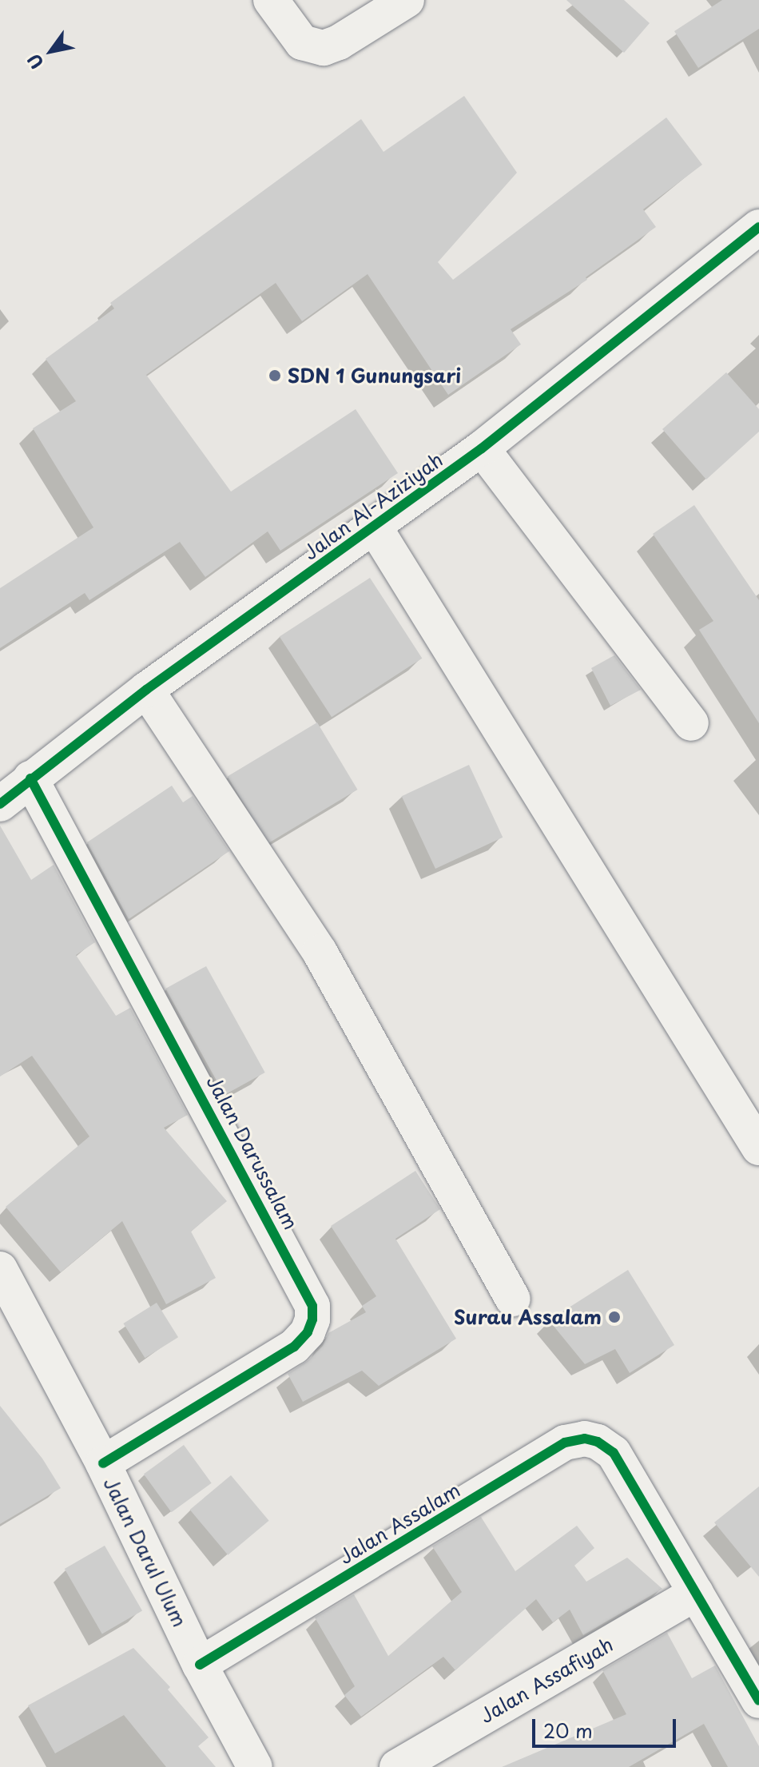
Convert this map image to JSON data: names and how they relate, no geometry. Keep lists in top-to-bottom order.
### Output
{
  "streets": {
    "street": [
      "Jalan Al-Aziziyah",
      "Jalan Darussalam",
      "Jalan Assalam",
      "Jalan Darul Ulum",
      "Jalan Assafiyah"
    ]
  },
  "crossings": [
    ["Jalan Al-Aziziyah", "Jalan Darussalam"],
    ["Jalan Darussalam", "Jalan Darul Ulum"],
    ["Jalan Assalam", "Jalan Darul Ulum"],
    ["Jalan Assalam", "Jalan Assafiyah"]
  ],
  "places": ["SDN 1 Gunungsari", "Surau Assalam"],
  "scale_bar": "20 m",
  "north": "bottom left"
}
